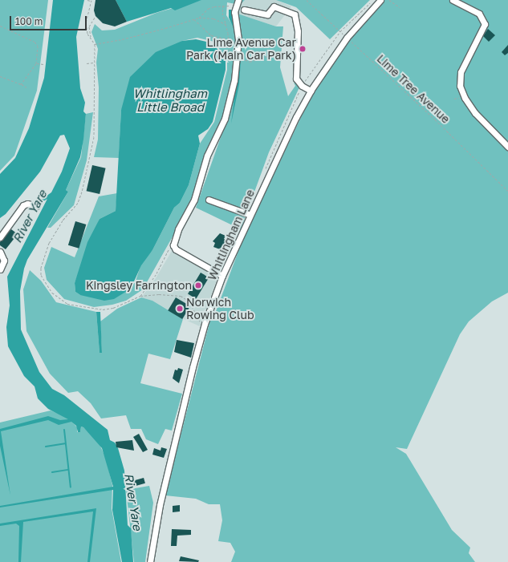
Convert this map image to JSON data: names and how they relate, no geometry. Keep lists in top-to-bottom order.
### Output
{
  "streets": {
    "street": ["Whitlingham Lane"],
    "path": ["Lime Tree Avenue"]
  },
  "crossings": [
    ["Lime Tree Avenue", "Whitlingham Lane"]
  ],
  "water": ["Whitlingham Little Broad", "River Yare"],
  "places": ["Lime Avenue Car Park (Main Car Park)", "Kingsley Farrington", "Norwich Rowing Club"],
  "scale_bar": "100 m"
}
